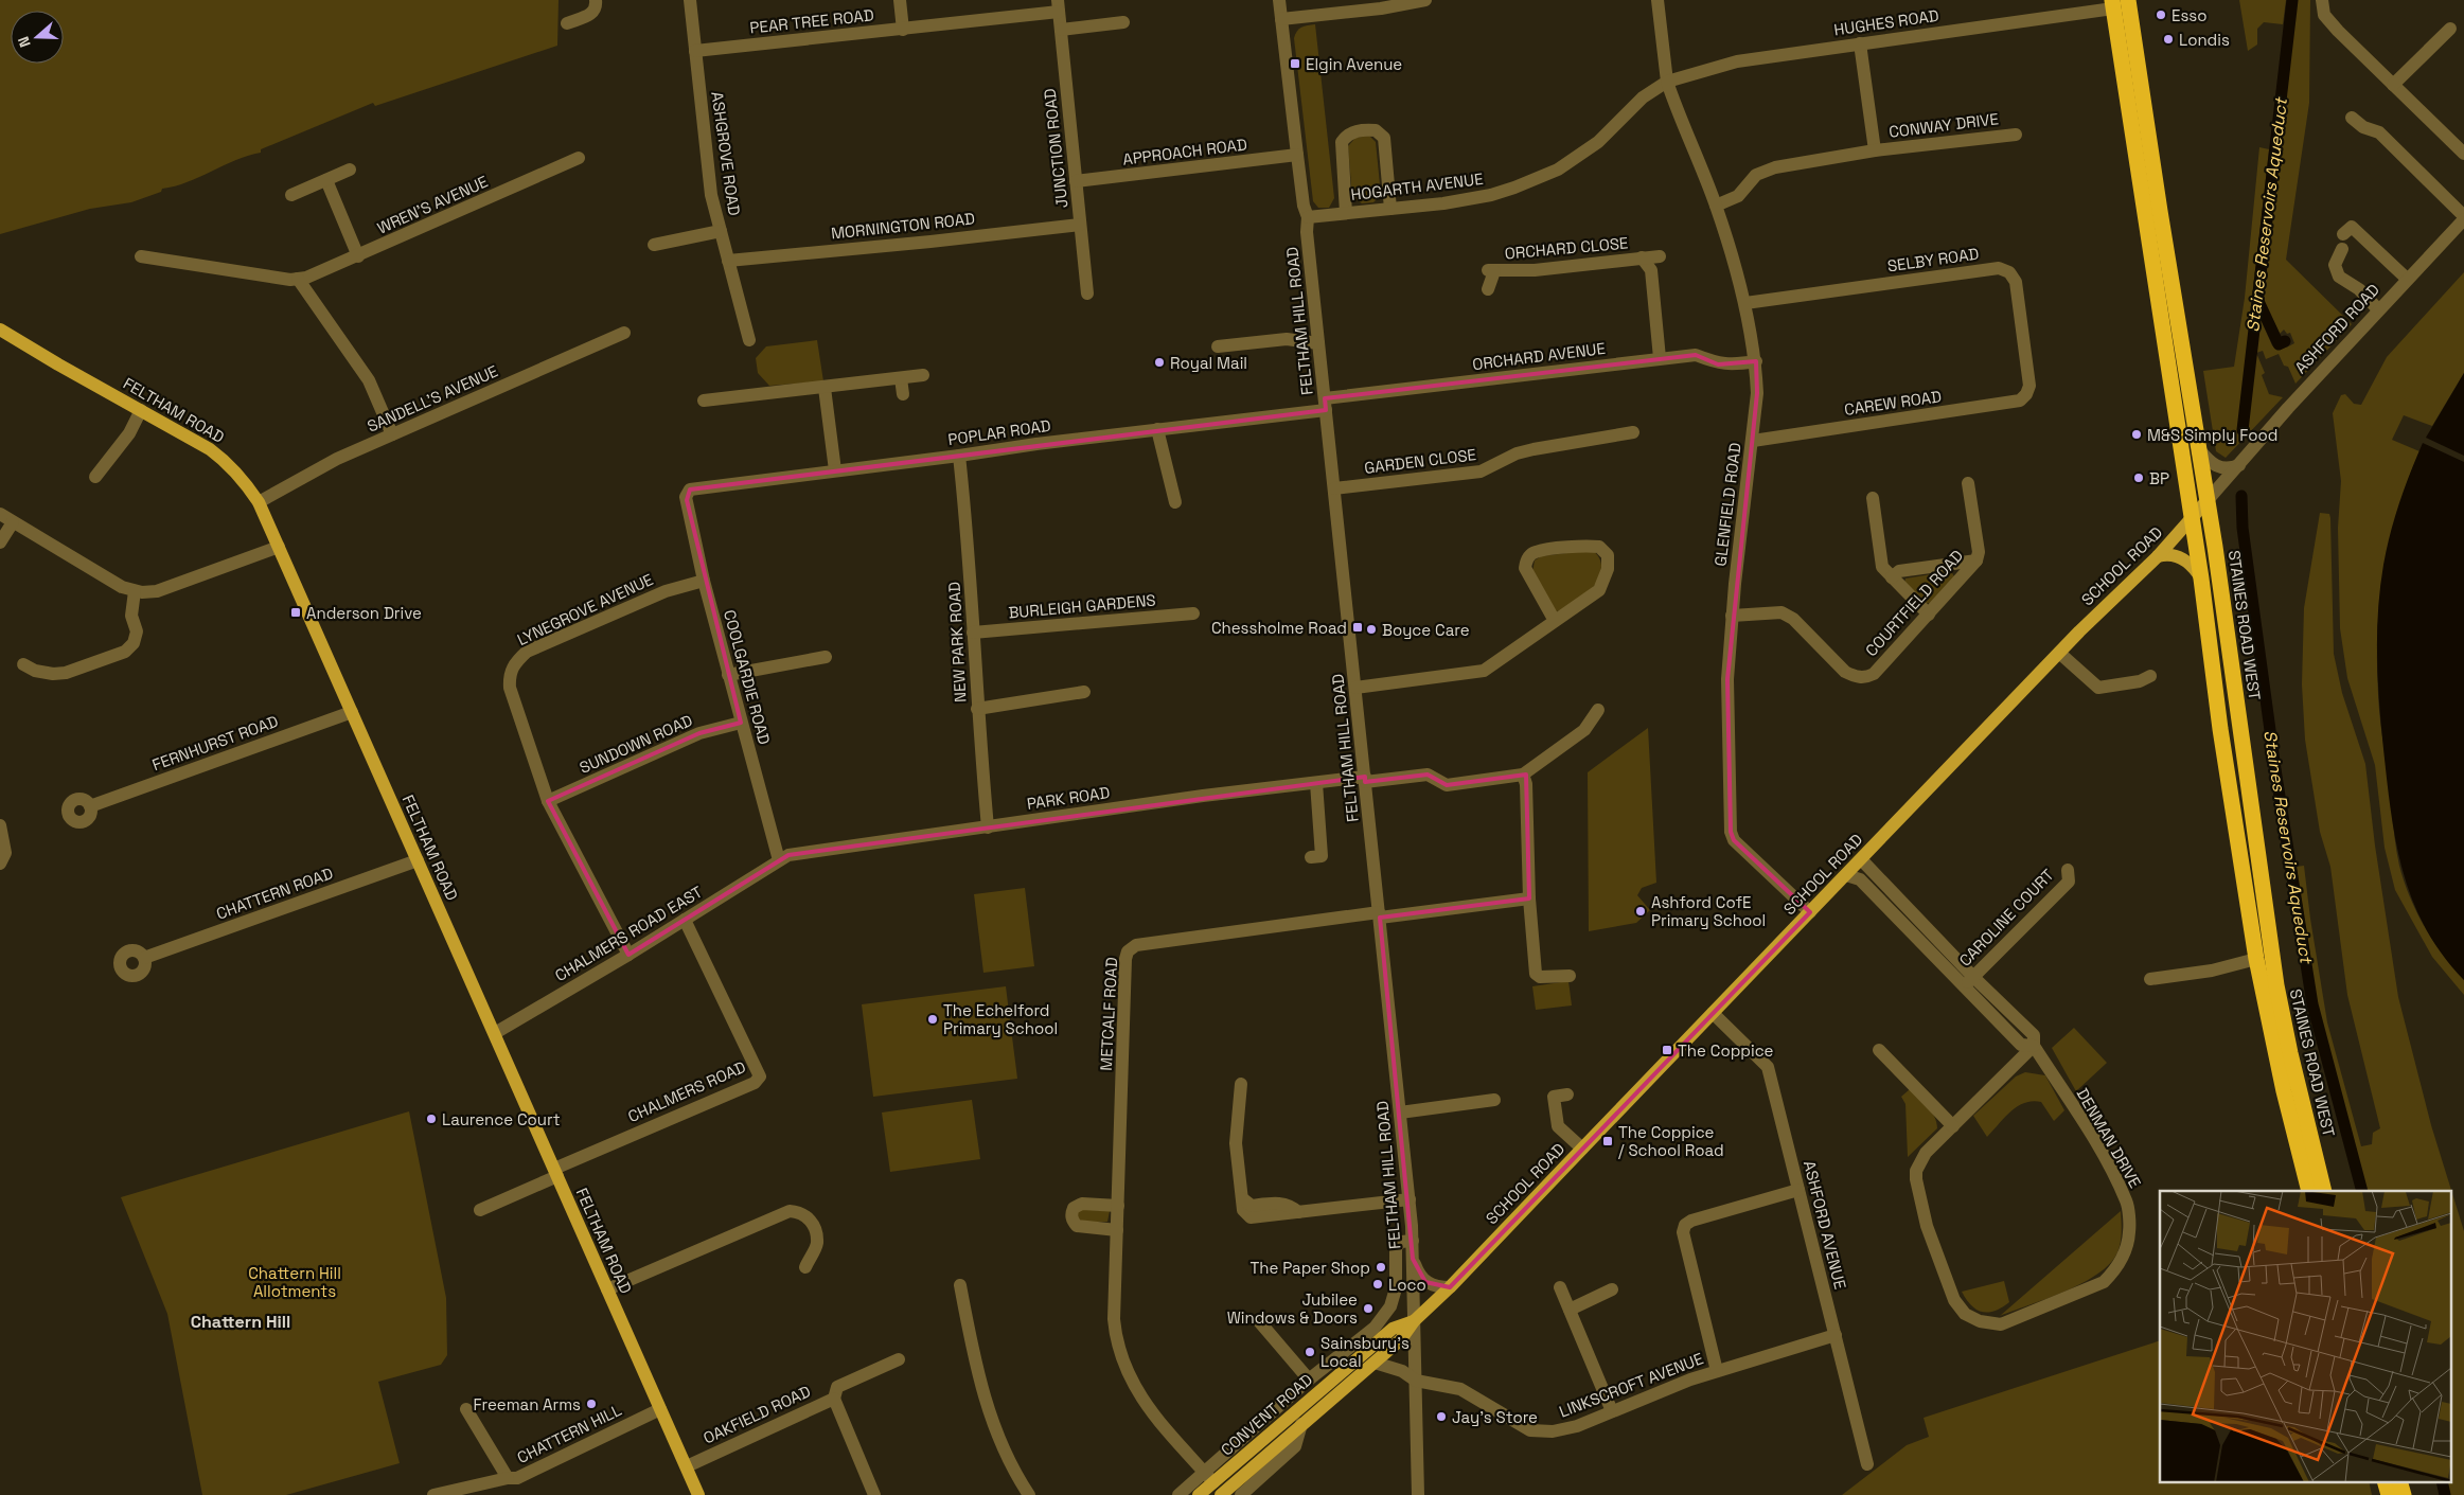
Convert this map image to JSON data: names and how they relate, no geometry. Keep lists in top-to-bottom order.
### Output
{
  "streets": {
    "highway": ["STAINES ROAD WEST"],
    "main road": ["FELTHAM ROAD", "SCHOOL ROAD", "CONVENT ROAD"],
    "street": [
      "PEAR TREE ROAD",
      "HUGHES ROAD",
      "CONWAY DRIVE",
      "JUNCTION ROAD",
      "APPROACH ROAD",
      "ASHGROVE ROAD",
      "HOGARTH AVENUE",
      "WREN'S AVENUE",
      "MORNINGTON ROAD",
      "ORCHARD CLOSE",
      "SELBY ROAD",
      "FELTHAM HILL ROAD",
      "ASHFORD ROAD",
      "ORCHARD AVENUE",
      "SANDELL'S AVENUE",
      "CAREW ROAD",
      "POPLAR ROAD",
      "GARDEN CLOSE",
      "GLENFIELD ROAD",
      "COURTFIELD ROAD",
      "BURLEIGH GARDENS",
      "LYNEGROVE AVENUE",
      "NEW PARK ROAD",
      "COOLGARDIE ROAD",
      "FERNHURST ROAD",
      "SUNDOWN ROAD",
      "PARK ROAD",
      "CHATTERN ROAD",
      "CAROLINE COURT",
      "CHALMERS ROAD EAST",
      "METCALF ROAD",
      "CHALMERS ROAD",
      "DENMAN DRIVE",
      "ASHFORD AVENUE",
      "LINKSCROFT AVENUE",
      "OAKFIELD ROAD",
      "CHATTERN HILL"
    ]
  },
  "crossings": [
    ["PEAR TREE ROAD", "JUNCTION ROAD"],
    ["PEAR TREE ROAD", "ASHGROVE ROAD"],
    ["HUGHES ROAD", "CONWAY DRIVE"],
    ["HUGHES ROAD", "HOGARTH AVENUE"],
    ["HUGHES ROAD", "GLENFIELD ROAD"],
    ["HUGHES ROAD", "STAINES ROAD WEST"],
    ["CONWAY DRIVE", "GLENFIELD ROAD"],
    ["JUNCTION ROAD", "APPROACH ROAD"],
    ["JUNCTION ROAD", "MORNINGTON ROAD"],
    ["APPROACH ROAD", "FELTHAM HILL ROAD"],
    ["ASHGROVE ROAD", "MORNINGTON ROAD"],
    ["HOGARTH AVENUE", "FELTHAM HILL ROAD"],
    ["HOGARTH AVENUE", "GLENFIELD ROAD"],
    ["ORCHARD CLOSE", "ORCHARD AVENUE"],
    ["SELBY ROAD", "CAREW ROAD"],
    ["SELBY ROAD", "GLENFIELD ROAD"],
    ["FELTHAM HILL ROAD", "ORCHARD AVENUE"],
    ["FELTHAM HILL ROAD", "POPLAR ROAD"],
    ["FELTHAM HILL ROAD", "GARDEN CLOSE"],
    ["FELTHAM HILL ROAD", "SCHOOL ROAD"],
    ["FELTHAM HILL ROAD", "PARK ROAD"],
    ["FELTHAM HILL ROAD", "METCALF ROAD"],
    ["FELTHAM HILL ROAD", "LINKSCROFT AVENUE"],
    ["FELTHAM HILL ROAD", "CONVENT ROAD"],
    ["ASHFORD ROAD", "SCHOOL ROAD"],
    ["ASHFORD ROAD", "STAINES ROAD WEST"],
    ["ORCHARD AVENUE", "POPLAR ROAD"],
    ["ORCHARD AVENUE", "GLENFIELD ROAD"],
    ["SANDELL'S AVENUE", "FELTHAM ROAD"],
    ["CAREW ROAD", "GLENFIELD ROAD"],
    ["FELTHAM ROAD", "FERNHURST ROAD"],
    ["FELTHAM ROAD", "CHATTERN ROAD"],
    ["FELTHAM ROAD", "CHALMERS ROAD EAST"],
    ["FELTHAM ROAD", "CHALMERS ROAD"],
    ["FELTHAM ROAD", "OAKFIELD ROAD"],
    ["FELTHAM ROAD", "CHATTERN HILL"],
    ["POPLAR ROAD", "NEW PARK ROAD"],
    ["POPLAR ROAD", "COOLGARDIE ROAD"],
    ["GLENFIELD ROAD", "SCHOOL ROAD"],
    ["GLENFIELD ROAD", "COURTFIELD ROAD"],
    ["SCHOOL ROAD", "STAINES ROAD WEST"],
    ["SCHOOL ROAD", "DENMAN DRIVE"],
    ["SCHOOL ROAD", "ASHFORD AVENUE"],
    ["SCHOOL ROAD", "CONVENT ROAD"],
    ["BURLEIGH GARDENS", "NEW PARK ROAD"],
    ["LYNEGROVE AVENUE", "COOLGARDIE ROAD"],
    ["LYNEGROVE AVENUE", "SUNDOWN ROAD"],
    ["LYNEGROVE AVENUE", "CHALMERS ROAD EAST"],
    ["NEW PARK ROAD", "PARK ROAD"],
    ["COOLGARDIE ROAD", "SUNDOWN ROAD"],
    ["COOLGARDIE ROAD", "PARK ROAD"],
    ["COOLGARDIE ROAD", "CHALMERS ROAD EAST"],
    ["PARK ROAD", "CHALMERS ROAD EAST"],
    ["CAROLINE COURT", "DENMAN DRIVE"],
    ["CHALMERS ROAD EAST", "CHALMERS ROAD"],
    ["METCALF ROAD", "CONVENT ROAD"],
    ["ASHFORD AVENUE", "LINKSCROFT AVENUE"],
    ["LINKSCROFT AVENUE", "CONVENT ROAD"]
  ],
  "districts": ["Chattern Hill"],
  "water": ["Staines Reservoirs Aqueduct"],
  "parks": ["Chattern Hill Allotments"],
  "places": {
    "other": [
      "Esso",
      "Londis",
      "Royal Mail",
      "M&S Simply Food",
      "BP",
      "Boyce Care",
      "Ashford CofE Primary School",
      "The Echelford Primary School",
      "Laurence Court",
      "The Paper Shop",
      "Loco",
      "Jubilee Windows & Doors",
      "Sainsbury's Local",
      "Freeman Arms",
      "Jay's Store"
    ],
    "transit": [
      "Elgin Avenue",
      "Anderson Drive",
      "Chessholme Road",
      "The Coppice",
      "The Coppice / School Road"
    ]
  },
  "north": "left"
}
